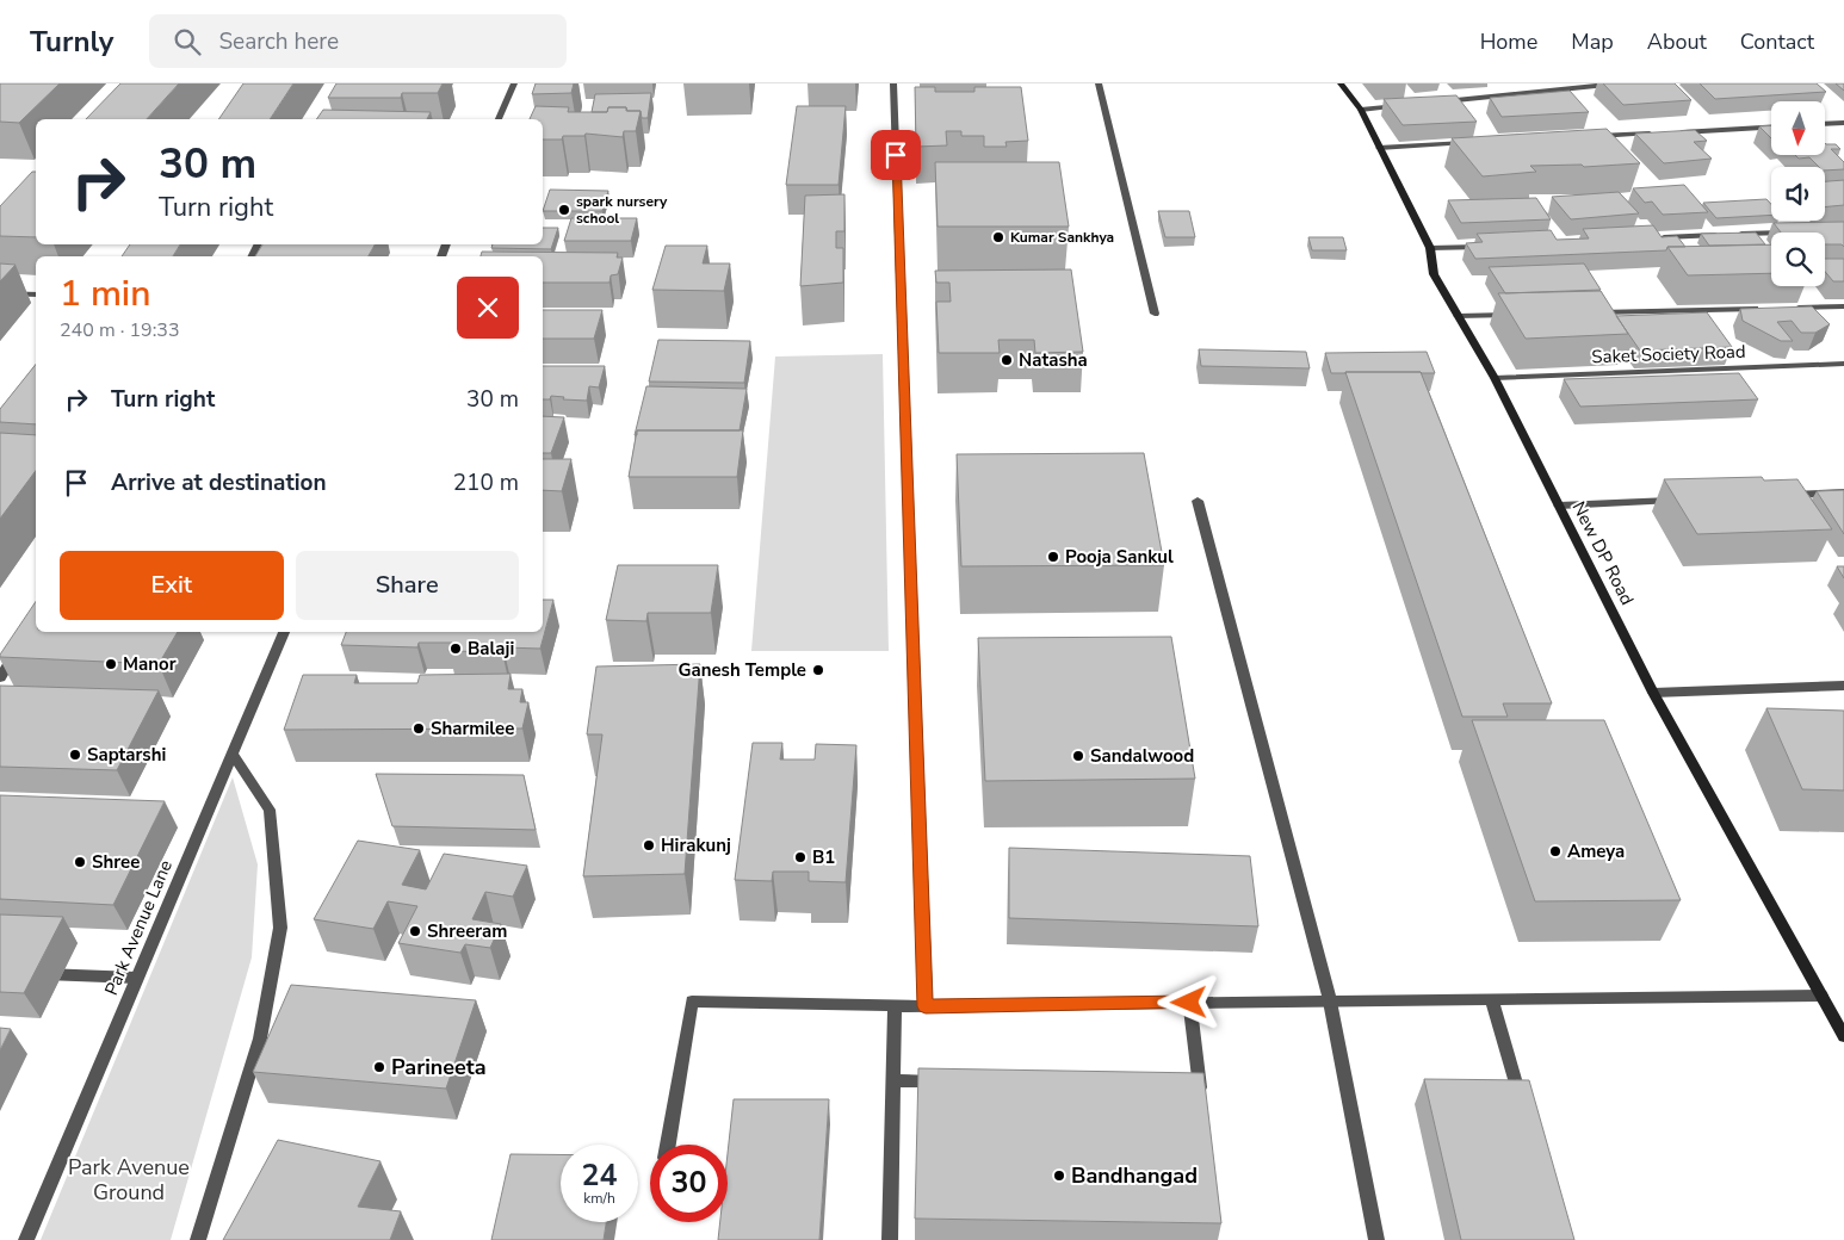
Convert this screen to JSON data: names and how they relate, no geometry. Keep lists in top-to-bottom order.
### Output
{
  "streets": {
    "street": ["Saket Society Road", "New DP Road", "Park Avenue Lane"]
  },
  "crossings": [
    ["Saket Society Road", "New DP Road"]
  ],
  "parks": ["Park Avenue Ground"],
  "places": [
    "spark nursery school",
    "Kumar Sankhya",
    "Natasha",
    "Pooja Sankul",
    "Balaji",
    "Manor",
    "Ganesh Temple",
    "Sharmilee",
    "Saptarshi",
    "Sandalwood",
    "Hirakunj",
    "Ameya",
    "B1",
    "Shree",
    "Shreeram",
    "Parineeta",
    "Bandhangad"
  ],
  "north": "bottom",
  "page": {
    "header": "Turnly",
    "search": "Search here",
    "nav": [
      "Home",
      "Map",
      "About",
      "Contact"
    ],
    "turn": ["30 m", "Turn right"],
    "heading": ["1 min", "240 m · 19:33"],
    "list": [
      {
        "name": "Turn right",
        "value": "30 m"
      },
      {
        "name": "Arrive at destination",
        "value": "210 m"
      }
    ],
    "buttons": ["Exit", "Share"],
    "speed": "24 km/h",
    "limit": "30"
  }
}
